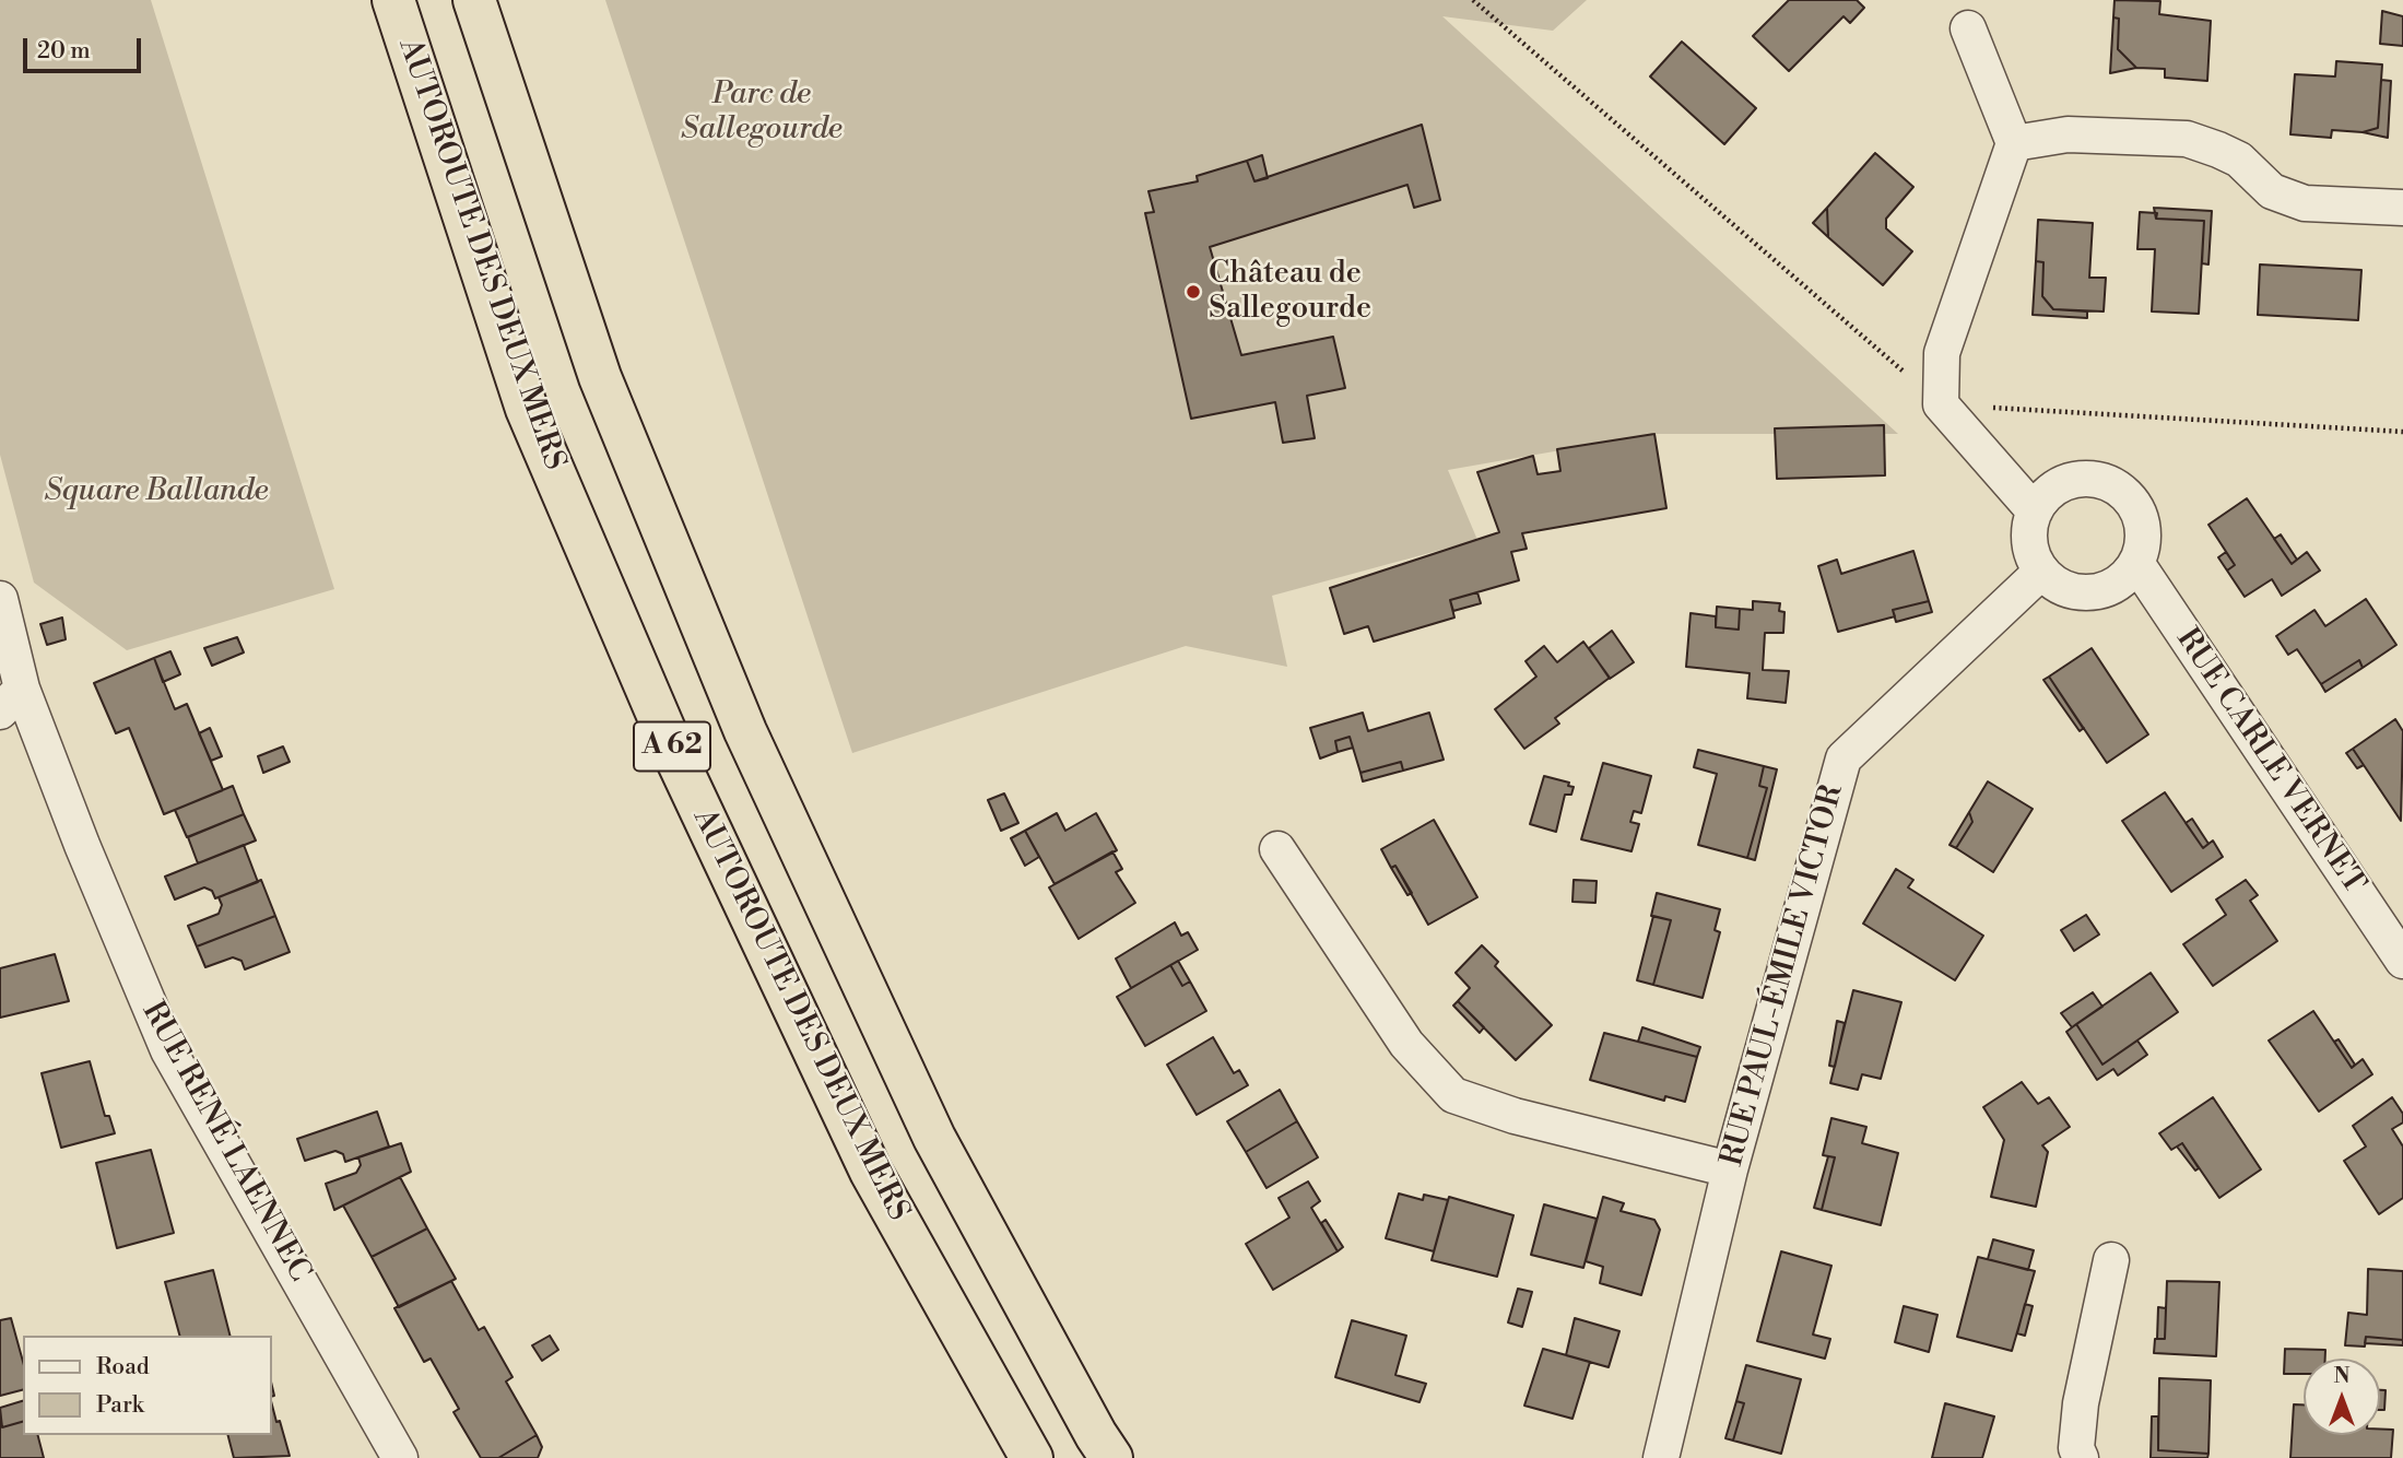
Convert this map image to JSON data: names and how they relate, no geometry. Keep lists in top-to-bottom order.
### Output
{
  "streets": {
    "highway": ["AUTOROUTE DES DEUX MERS", "A 62"],
    "street": ["RUE CARLE VERNET", "RUE PAUL-ÉMILE VICTOR", "RUE RENÉ LAENNEC"]
  },
  "crossings": [
    ["RUE CARLE VERNET", "RUE PAUL-ÉMILE VICTOR"]
  ],
  "parks": ["Parc de Sallegourde", "Square Ballande"],
  "places": ["Château de Sallegourde"],
  "legend": ["Road", "Park"],
  "scale_bar": "20 m",
  "north": "top"
}
